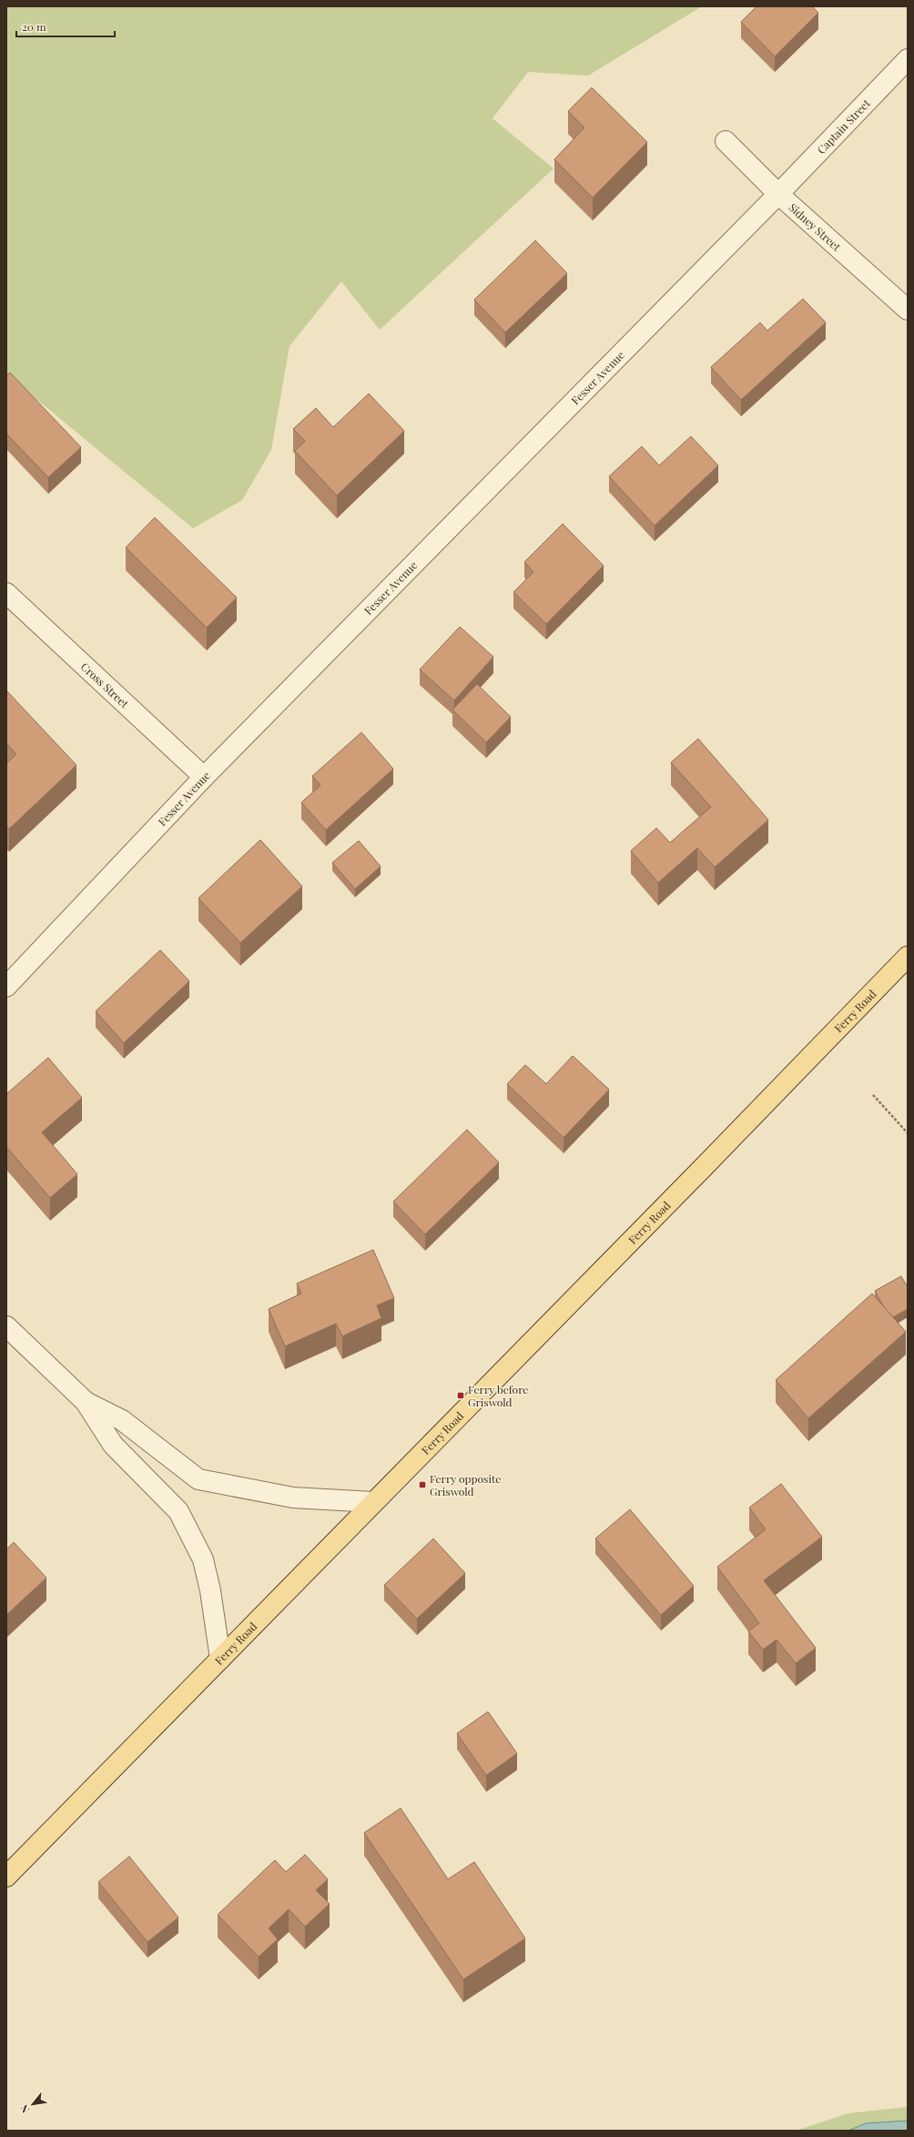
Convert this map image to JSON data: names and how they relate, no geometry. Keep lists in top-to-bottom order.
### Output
{
  "streets": {
    "main road": ["Ferry Road"],
    "street": [
      "Captain Street",
      "Sidney Street",
      "Fesser Avenue",
      "Cross Street"
    ]
  },
  "crossings": [
    ["Captain Street", "Sidney Street"],
    ["Captain Street", "Fesser Avenue"],
    ["Sidney Street", "Fesser Avenue"],
    ["Fesser Avenue", "Cross Street"]
  ],
  "places": {
    "transit": ["Ferry before Griswold", "Ferry opposite Griswold"]
  },
  "scale_bar": "20 m",
  "north": "bottom left"
}
